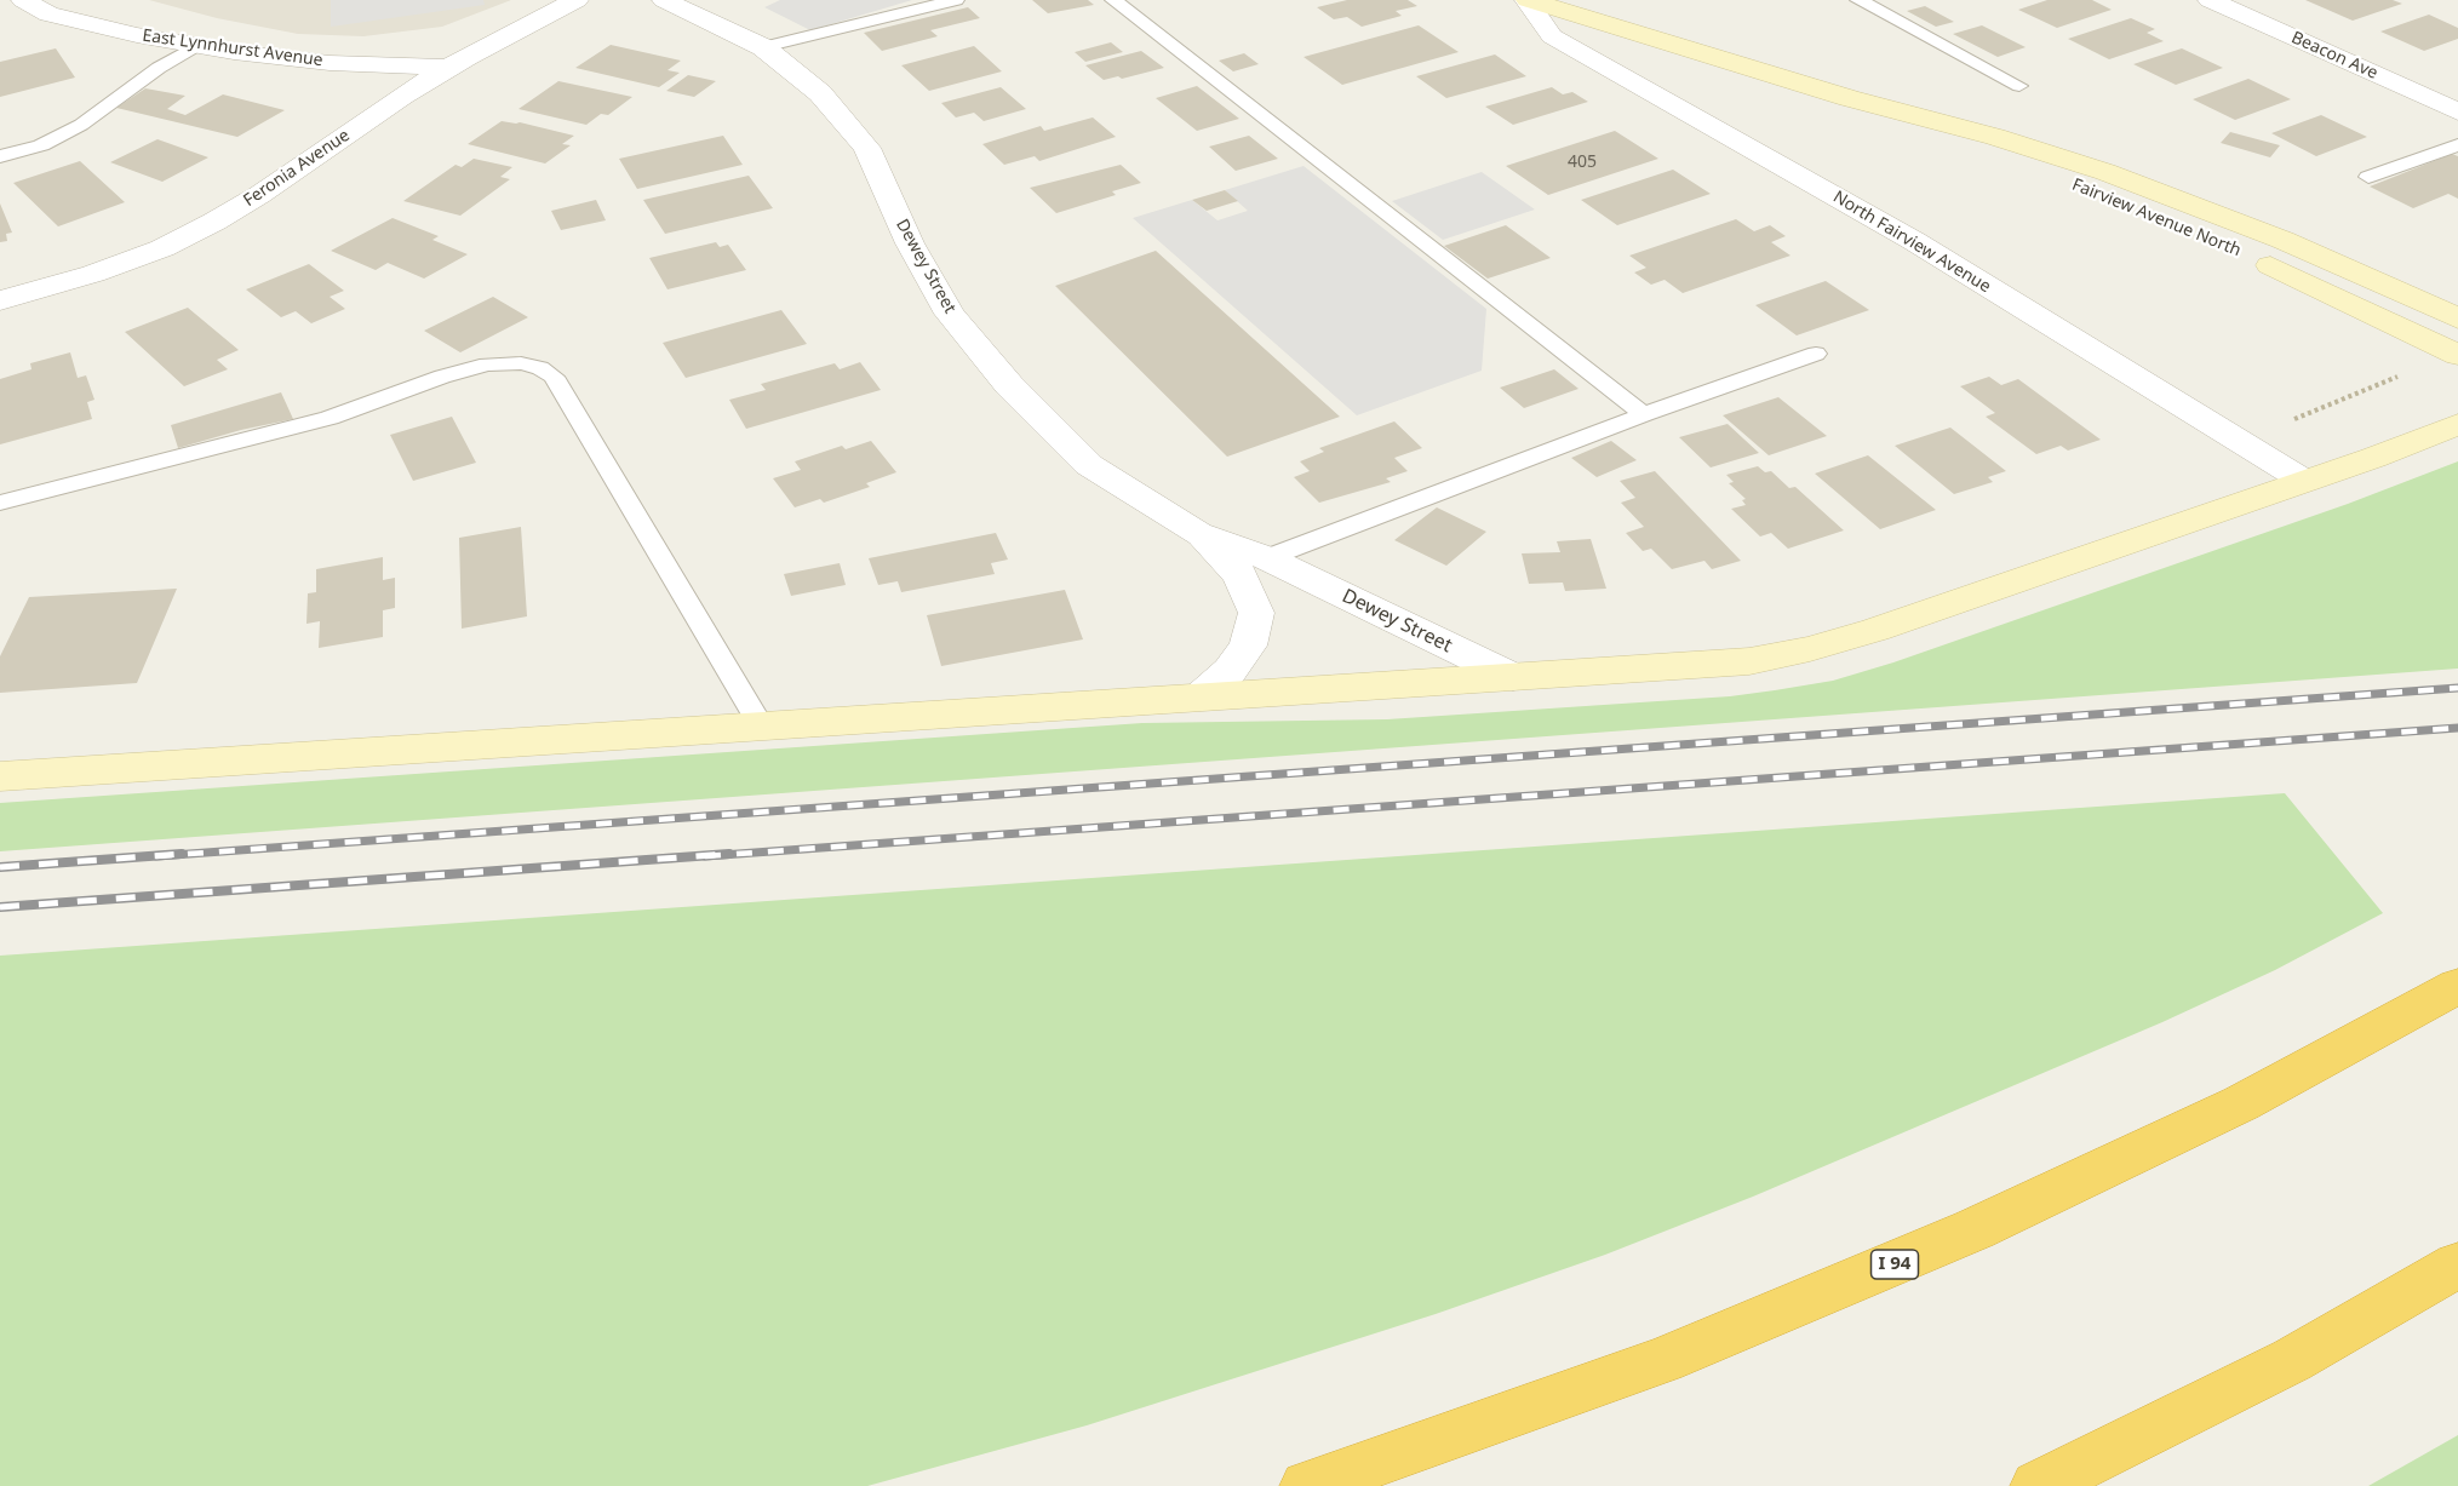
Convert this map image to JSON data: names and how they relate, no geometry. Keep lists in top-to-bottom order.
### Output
{
  "streets": {
    "highway": ["I 94"],
    "street": [
      "East Lynnhurst Avenue",
      "Beacon Ave",
      "Feronia Avenue",
      "Fairview Avenue North",
      "North Fairview Avenue",
      "Dewey Street"
    ]
  },
  "crossings": [
    ["East Lynnhurst Avenue", "Feronia Avenue"],
    ["Fairview Avenue North", "North Fairview Avenue"]
  ],
  "house_numbers": ["405"]
}
